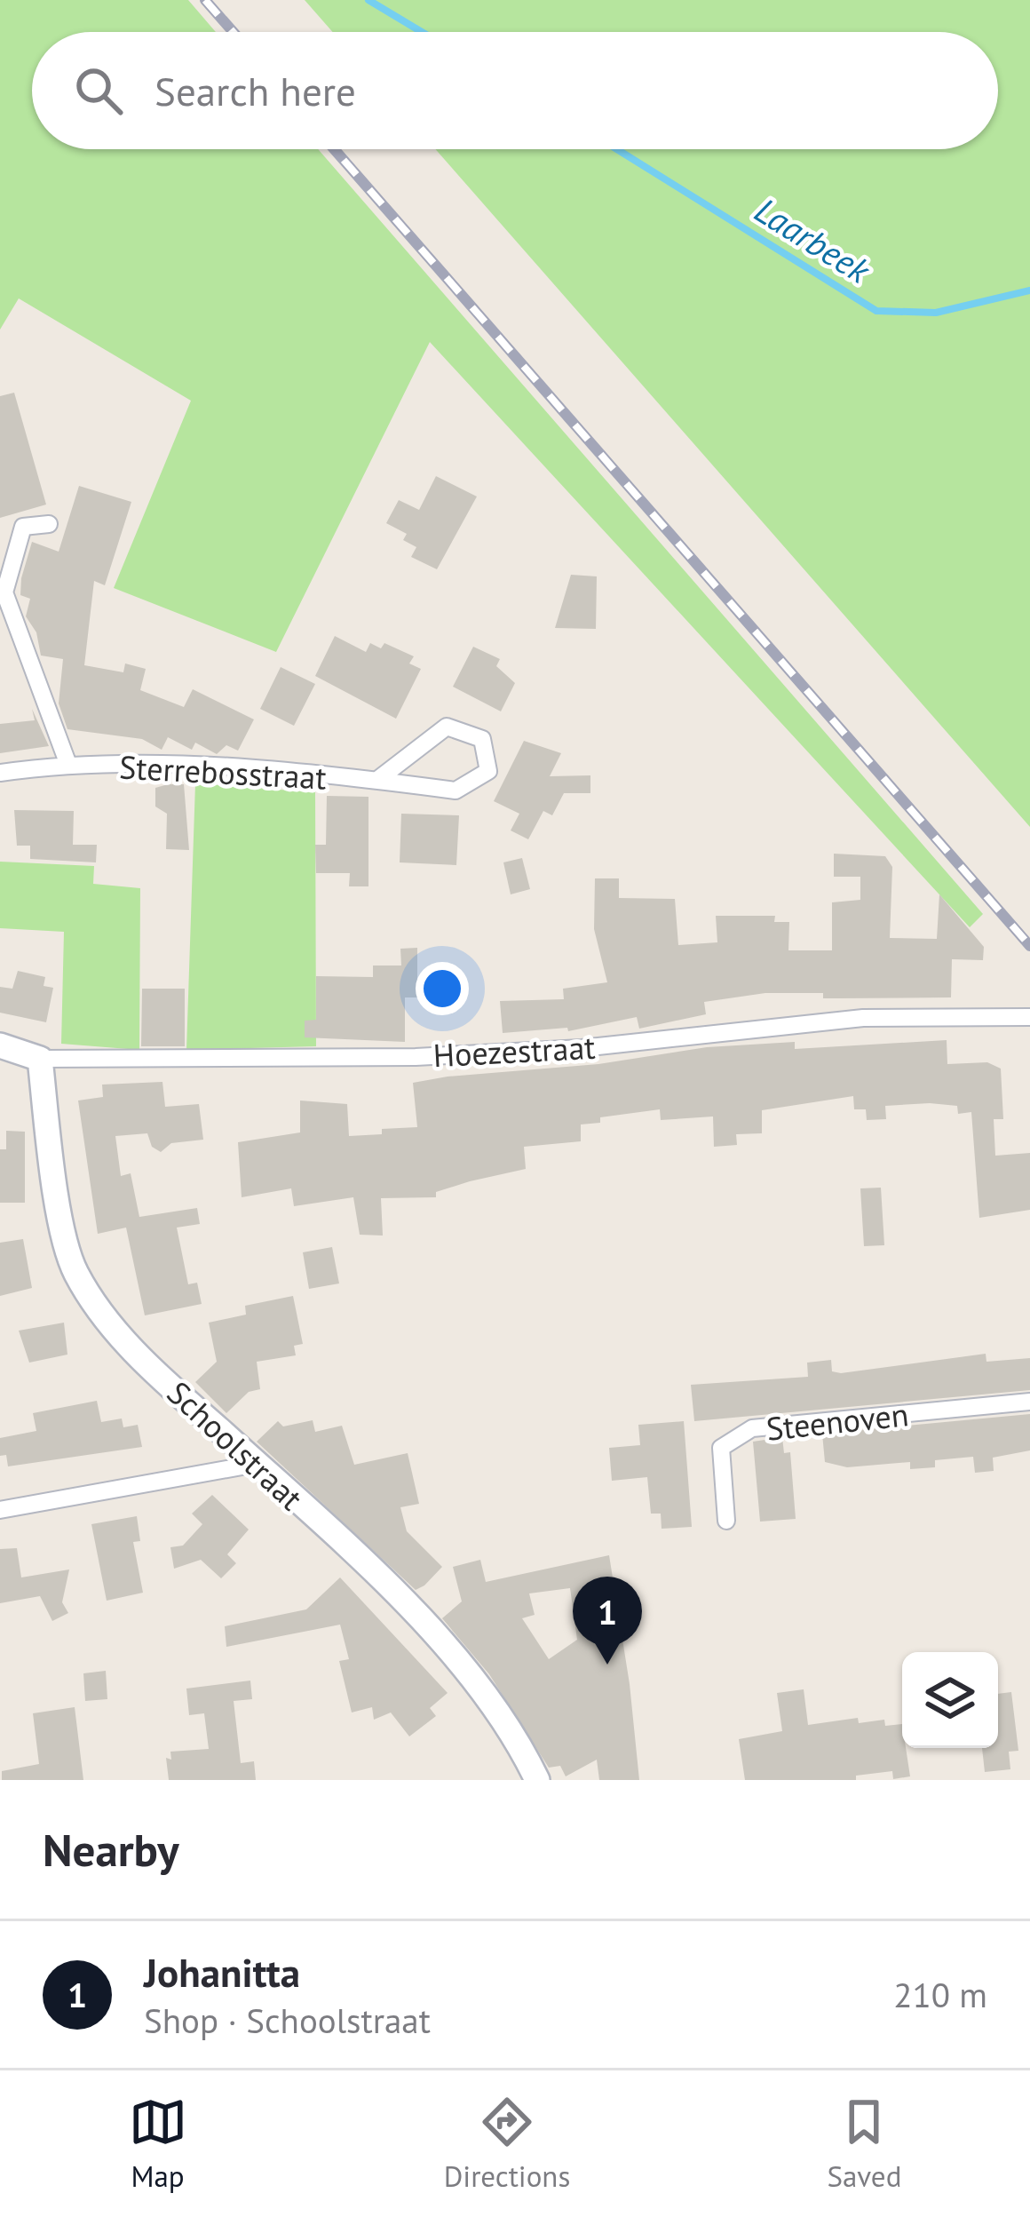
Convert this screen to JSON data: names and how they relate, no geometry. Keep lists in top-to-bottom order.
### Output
{
  "streets": {
    "street": [
      "Sterrebosstraat",
      "Hoezestraat",
      "Steenoven",
      "Schoolstraat"
    ]
  },
  "crossings": [
    ["Hoezestraat", "Schoolstraat"]
  ],
  "water": ["Laarbeek"],
  "page": {
    "search": "Search here",
    "pins": "1",
    "heading": "Nearby",
    "list": [
      {
        "mark": "1",
        "name": "Johanitta",
        "note": "Shop · Schoolstraat",
        "value": "210 m"
      }
    ],
    "nav": ["Map", "Directions", "Saved"]
  }
}
